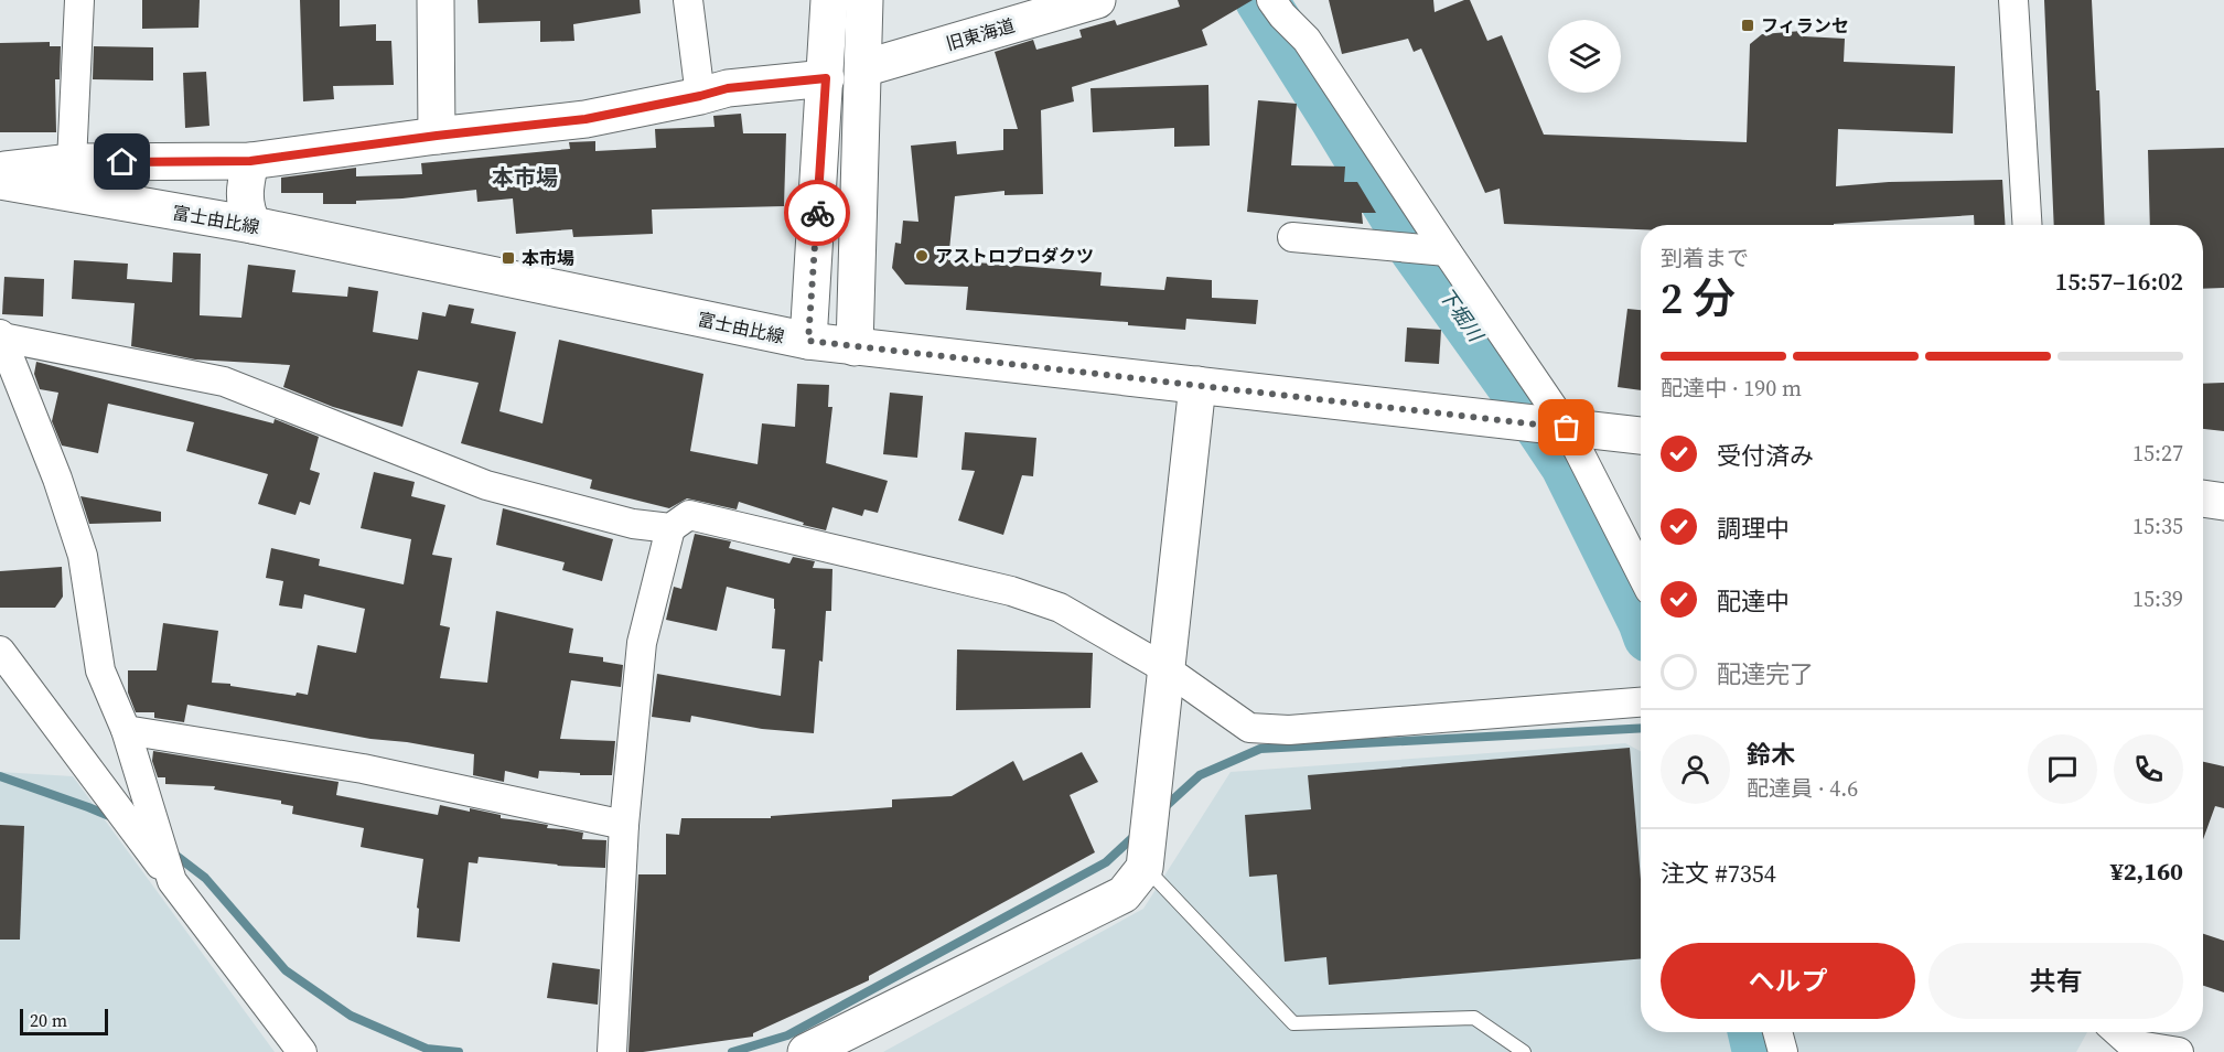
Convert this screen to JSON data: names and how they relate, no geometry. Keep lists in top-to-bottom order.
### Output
{
  "streets": {
    "street": ["旧東海道", "富士由比線"]
  },
  "districts": ["本市場"],
  "water": ["下堀川"],
  "places": {
    "transit": ["フィランセ", "本市場"],
    "other": ["アストロプロダクツ"]
  },
  "scale_bar": "20 m",
  "page": {
    "heading": ["2 分", "到着まで", "15:57–16:02"],
    "panel": [
      "鈴木",
      "配達員 · 4.6",
      "注文 #7354",
      "¥2,160"
    ],
    "bar": "配達中 · 190 m",
    "list": [
      ["受付済み", "15:27"],
      ["調理中", "15:35"],
      ["配達中", "15:39"],
      "配達完了"
    ],
    "buttons": ["ヘルプ", "共有"],
    "scale": "20 m"
  }
}
